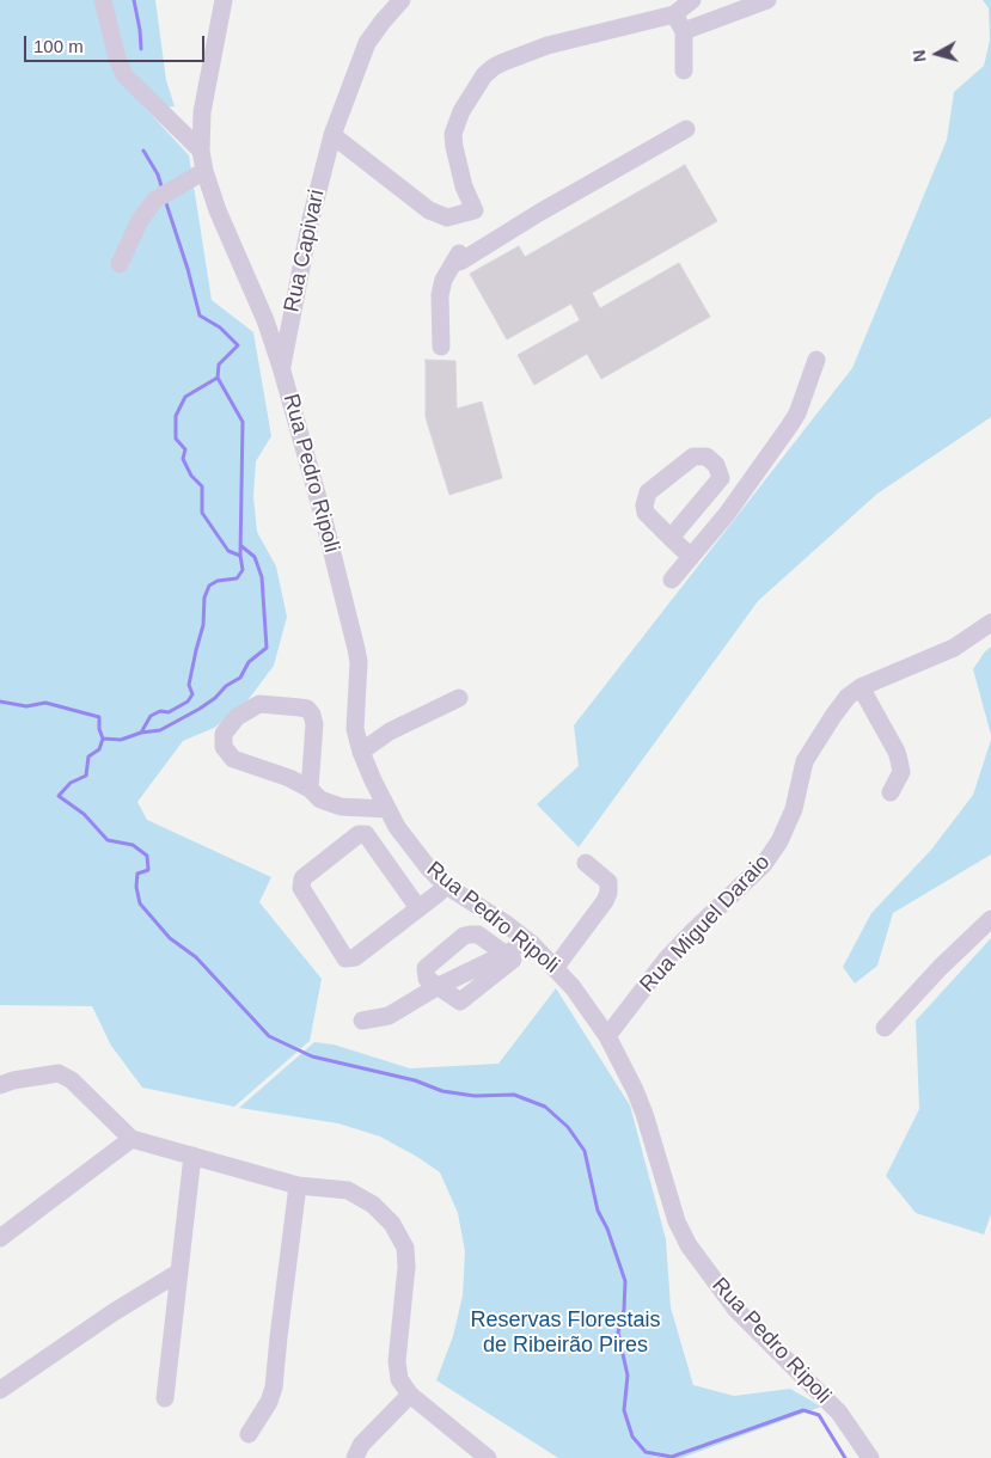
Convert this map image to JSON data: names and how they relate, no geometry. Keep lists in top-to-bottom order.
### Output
{
  "streets": {
    "street": ["Rua Capivari", "Rua Pedro Ripoli", "Rua Miguel Daraio"]
  },
  "crossings": [
    ["Rua Capivari", "Rua Pedro Ripoli"],
    ["Rua Pedro Ripoli", "Rua Miguel Daraio"]
  ],
  "parks": ["Reservas Florestais de Ribeirão Pires"],
  "scale_bar": "100 m",
  "north": "left"
}
